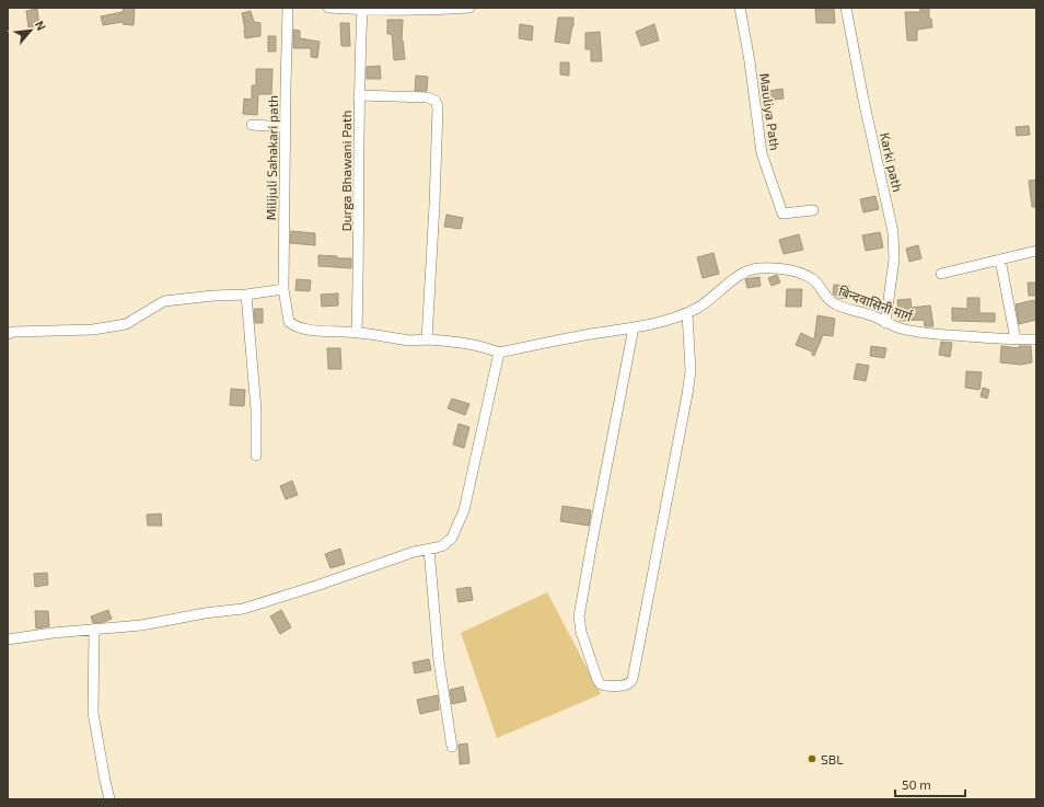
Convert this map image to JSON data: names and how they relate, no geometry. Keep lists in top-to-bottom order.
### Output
{
  "streets": {
    "street": [
      "Mauliya Path",
      "Milijuli Sahakari path",
      "Karki path",
      "Durga Bhawani Path",
      "बिन्दवासिनी मार्ग"
    ]
  },
  "crossings": [
    ["Milijuli Sahakari path", "Durga Bhawani Path"],
    ["Karki path", "बिन्दवासिनी मार्ग"]
  ],
  "places": ["SBL"],
  "scale_bar": "50 m",
  "north": "top right"
}
